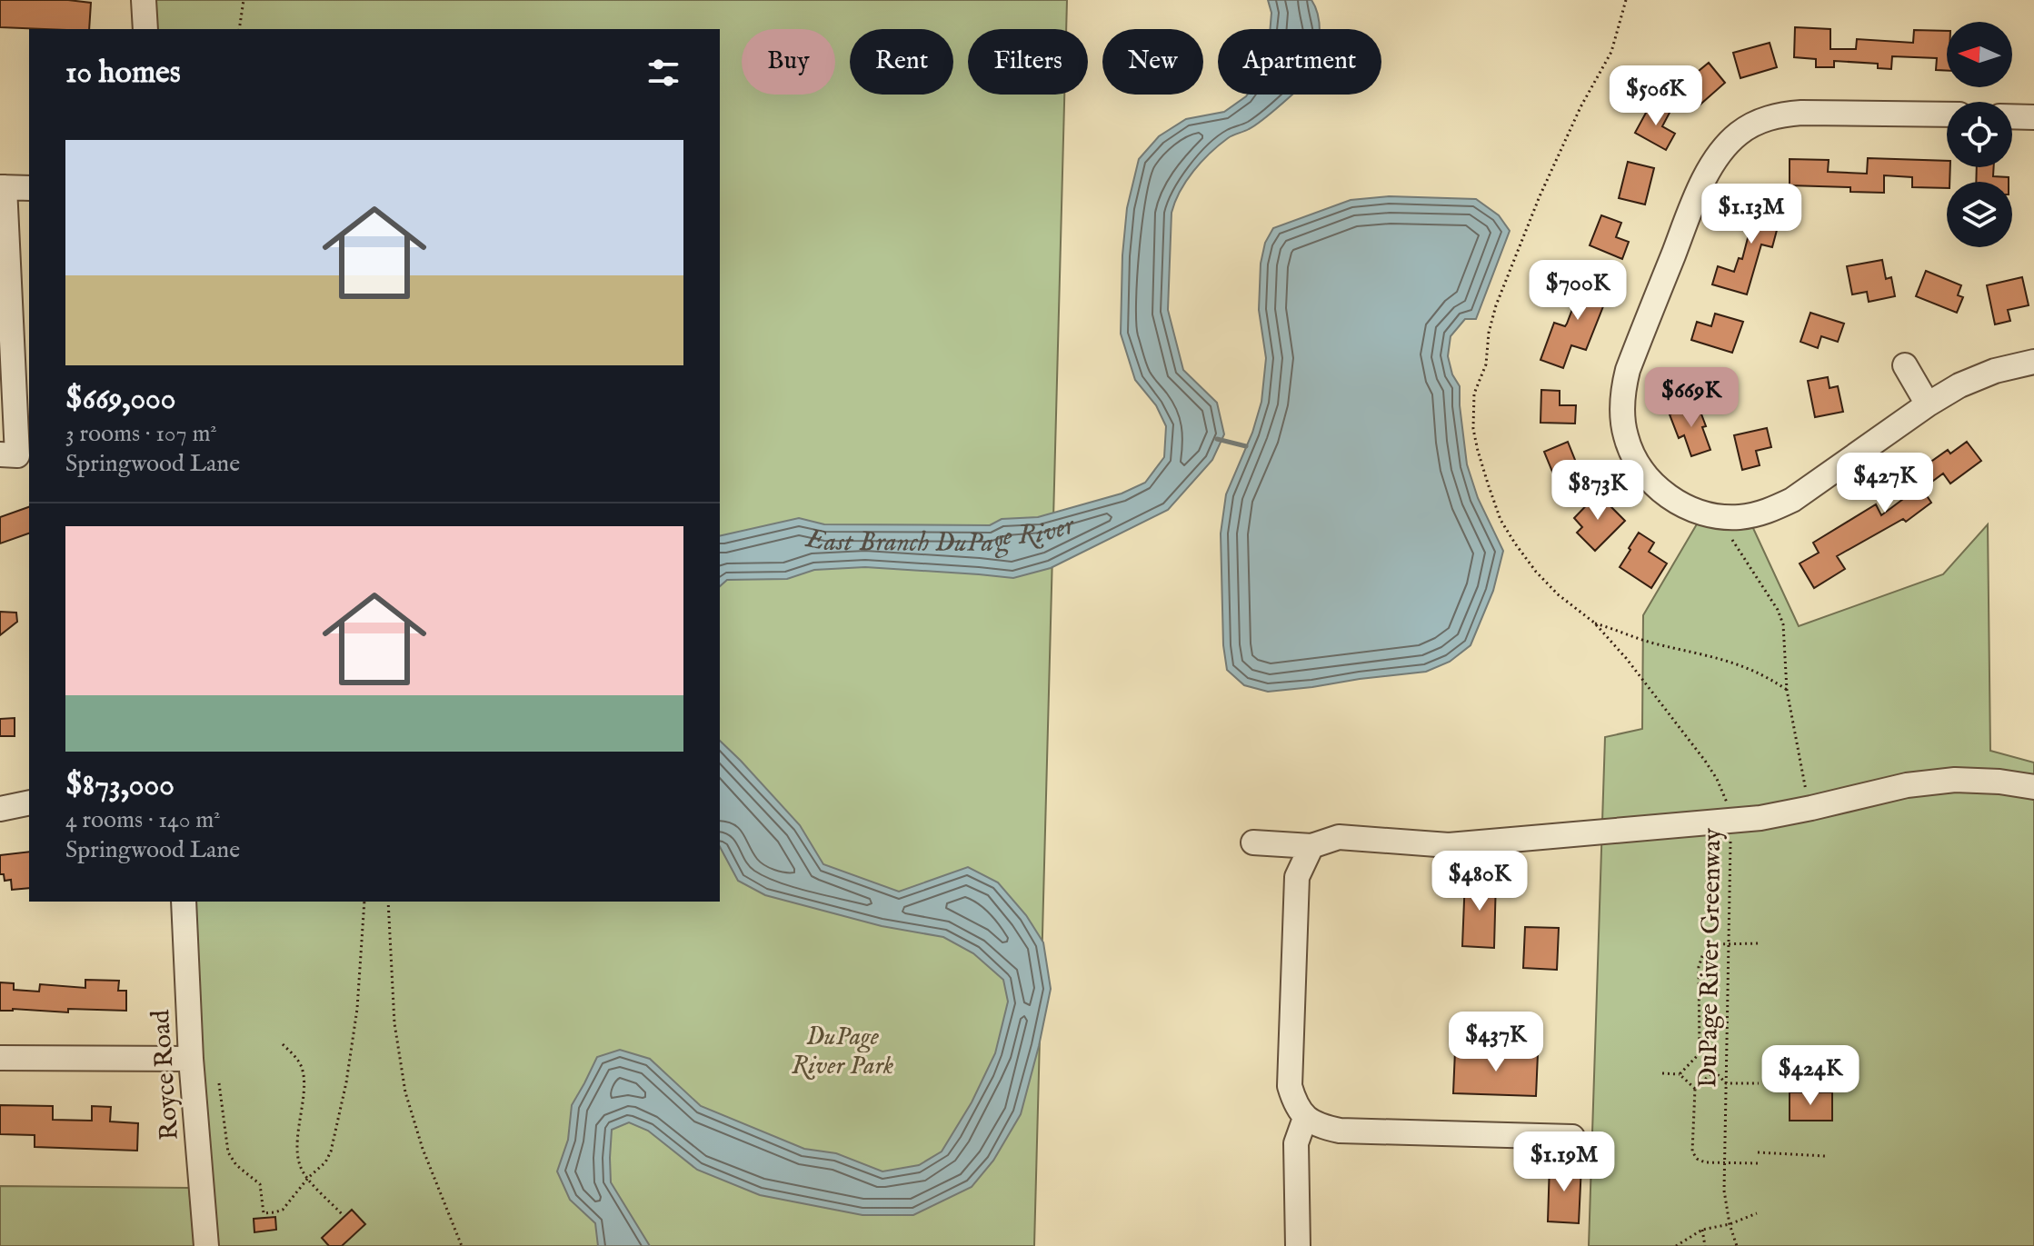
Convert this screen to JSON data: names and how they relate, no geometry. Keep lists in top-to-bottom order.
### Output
{
  "streets": {
    "street": ["Royce Road"],
    "path": ["DuPage River Greenway"]
  },
  "water": ["East Branch DuPage River"],
  "parks": ["DuPage River Park"],
  "north": "left",
  "page": {
    "chip": [
      "Buy",
      "Rent",
      "Filters",
      "New",
      "Apartment"
    ],
    "heading": "10 homes",
    "price": [
      "$506K",
      "$1.13M",
      "$700K",
      "$669K",
      "$427K",
      "$873K",
      "$480K",
      "$437K",
      "$424K",
      "$1.19M"
    ],
    "list": [
      {
        "name": "$669,000",
        "note": "3 rooms · 107 m² · Springwood Lane"
      },
      {
        "name": "$873,000",
        "note": "4 rooms · 140 m² · Springwood Lane"
      }
    ]
  }
}
